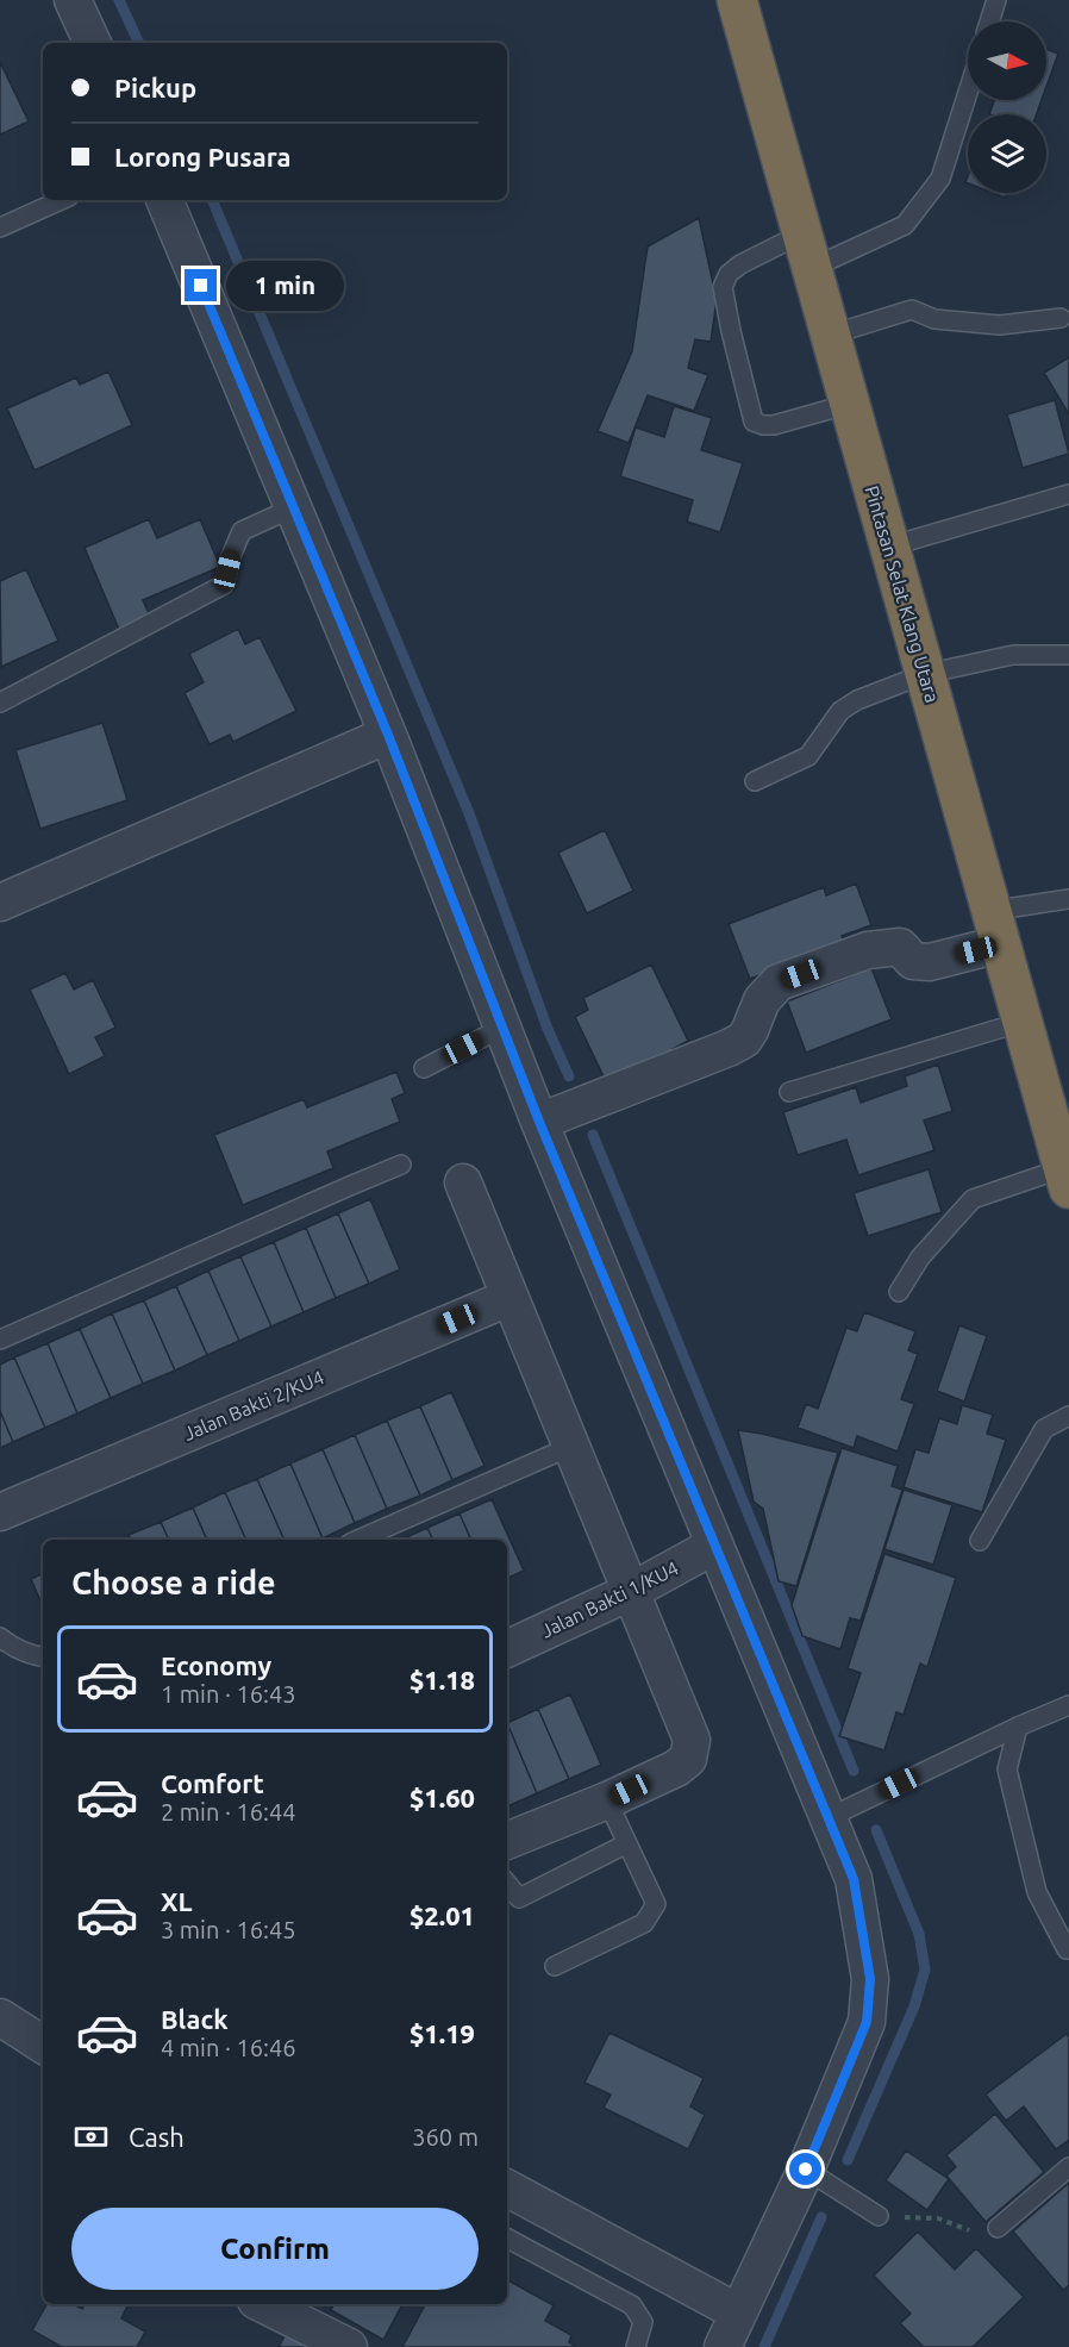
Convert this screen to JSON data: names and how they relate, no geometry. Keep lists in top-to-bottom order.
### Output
{
  "streets": {
    "highway": ["Pintasan Selat Klang Utara"],
    "street": ["Jalan Bakti 2/KU4", "Jalan Bakti 1/KU4"]
  },
  "north": "right",
  "page": {
    "banner": ["Pickup", "Lorong Pusara"],
    "bubble": "1 min",
    "heading": "Choose a ride",
    "list": [
      {
        "name": "Economy",
        "note": "1 min · 16:43",
        "value": "$1.18"
      },
      {
        "name": "Comfort",
        "note": "2 min · 16:44",
        "value": "$1.60"
      },
      {
        "name": "XL",
        "note": "3 min · 16:45",
        "value": "$2.01"
      },
      {
        "name": "Black",
        "note": "4 min · 16:46",
        "value": "$1.19"
      }
    ],
    "pay": ["Cash", "360 m"],
    "buttons": "Confirm"
  }
}
